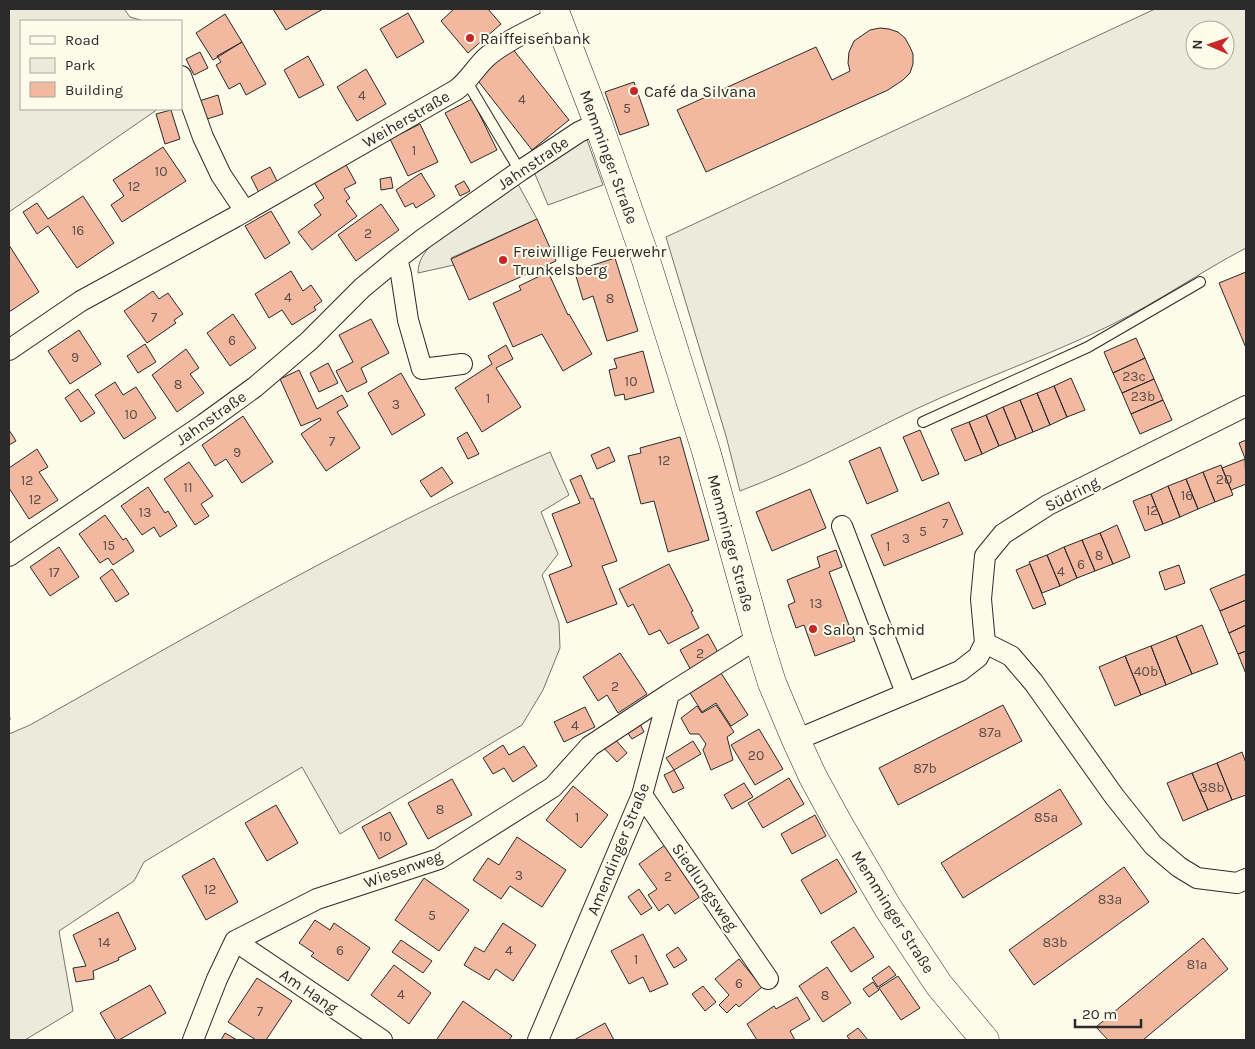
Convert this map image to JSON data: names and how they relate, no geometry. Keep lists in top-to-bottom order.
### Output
{
  "streets": {
    "street": [
      "Weiherstraße",
      "Memminger Straße",
      "Jahnstraße",
      "Südring",
      "Amendinger Straße",
      "Wiesenweg",
      "Siedlungsweg",
      "Am Hang"
    ]
  },
  "crossings": [
    ["Weiherstraße", "Memminger Straße"],
    ["Memminger Straße", "Jahnstraße"],
    ["Amendinger Straße", "Wiesenweg"],
    ["Amendinger Straße", "Siedlungsweg"],
    ["Wiesenweg", "Am Hang"]
  ],
  "places": [
    "Raiffeisenbank",
    "Café da Silvana",
    "Freiwillige Feuerwehr Trunkelsberg",
    "Salon Schmid"
  ],
  "house_numbers": [
    "4",
    "4",
    "5",
    "1",
    "10",
    "12",
    "16",
    "2",
    "4",
    "8",
    "7",
    "6",
    "9",
    "23c",
    "10",
    "8",
    "23b",
    "1",
    "3",
    "10",
    "7",
    "9",
    "12",
    "20",
    "12",
    "11",
    "16",
    "12",
    "12",
    "13",
    "7",
    "5",
    "3",
    "15",
    "1",
    "8",
    "6",
    "4",
    "17",
    "13",
    "2",
    "40b",
    "2",
    "4",
    "87a",
    "20",
    "87b",
    "38b",
    "8",
    "1",
    "85a",
    "10",
    "3",
    "2",
    "12",
    "83a",
    "5",
    "14",
    "83b",
    "6",
    "4",
    "1",
    "81a",
    "6",
    "4",
    "8",
    "7"
  ],
  "legend": ["Road", "Park", "Building"],
  "scale_bar": "20 m",
  "north": "left"
}
